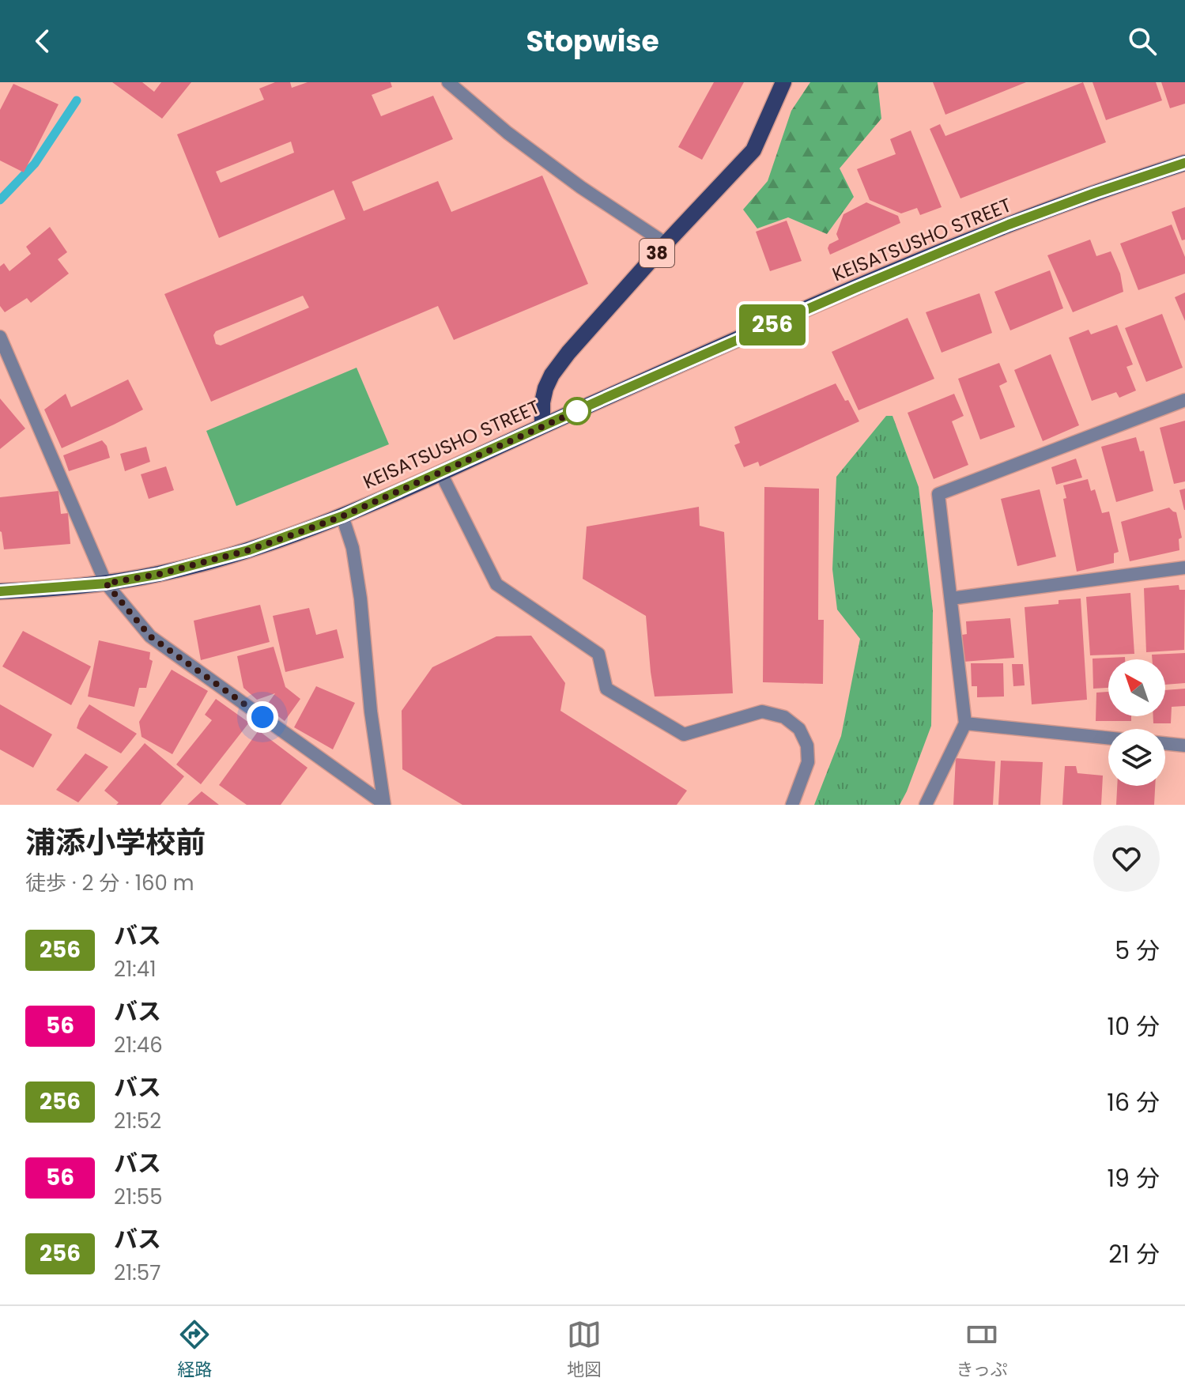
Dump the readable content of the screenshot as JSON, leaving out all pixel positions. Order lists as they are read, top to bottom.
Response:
{
  "streets": {
    "main road": ["KEISATSUSHO STREET", "38"]
  },
  "crossings": [
    ["KEISATSUSHO STREET", "38"]
  ],
  "lines": ["bus line 256"],
  "north": "top left",
  "page": {
    "header": "Stopwise",
    "on_map": "256",
    "heading": ["浦添小学校前", "徒歩 · 2 分 · 160 m"],
    "list": [
      {
        "mark": "256",
        "name": "バス",
        "note": "21:41",
        "value": "5 分"
      },
      {
        "mark": "56",
        "name": "バス",
        "note": "21:46",
        "value": "10 分"
      },
      {
        "mark": "256",
        "name": "バス",
        "note": "21:52",
        "value": "16 分"
      },
      {
        "mark": "56",
        "name": "バス",
        "note": "21:55",
        "value": "19 分"
      },
      {
        "mark": "256",
        "name": "バス",
        "note": "21:57",
        "value": "21 分"
      }
    ],
    "tabs": ["経路", "地図", "きっぷ"]
  }
}
